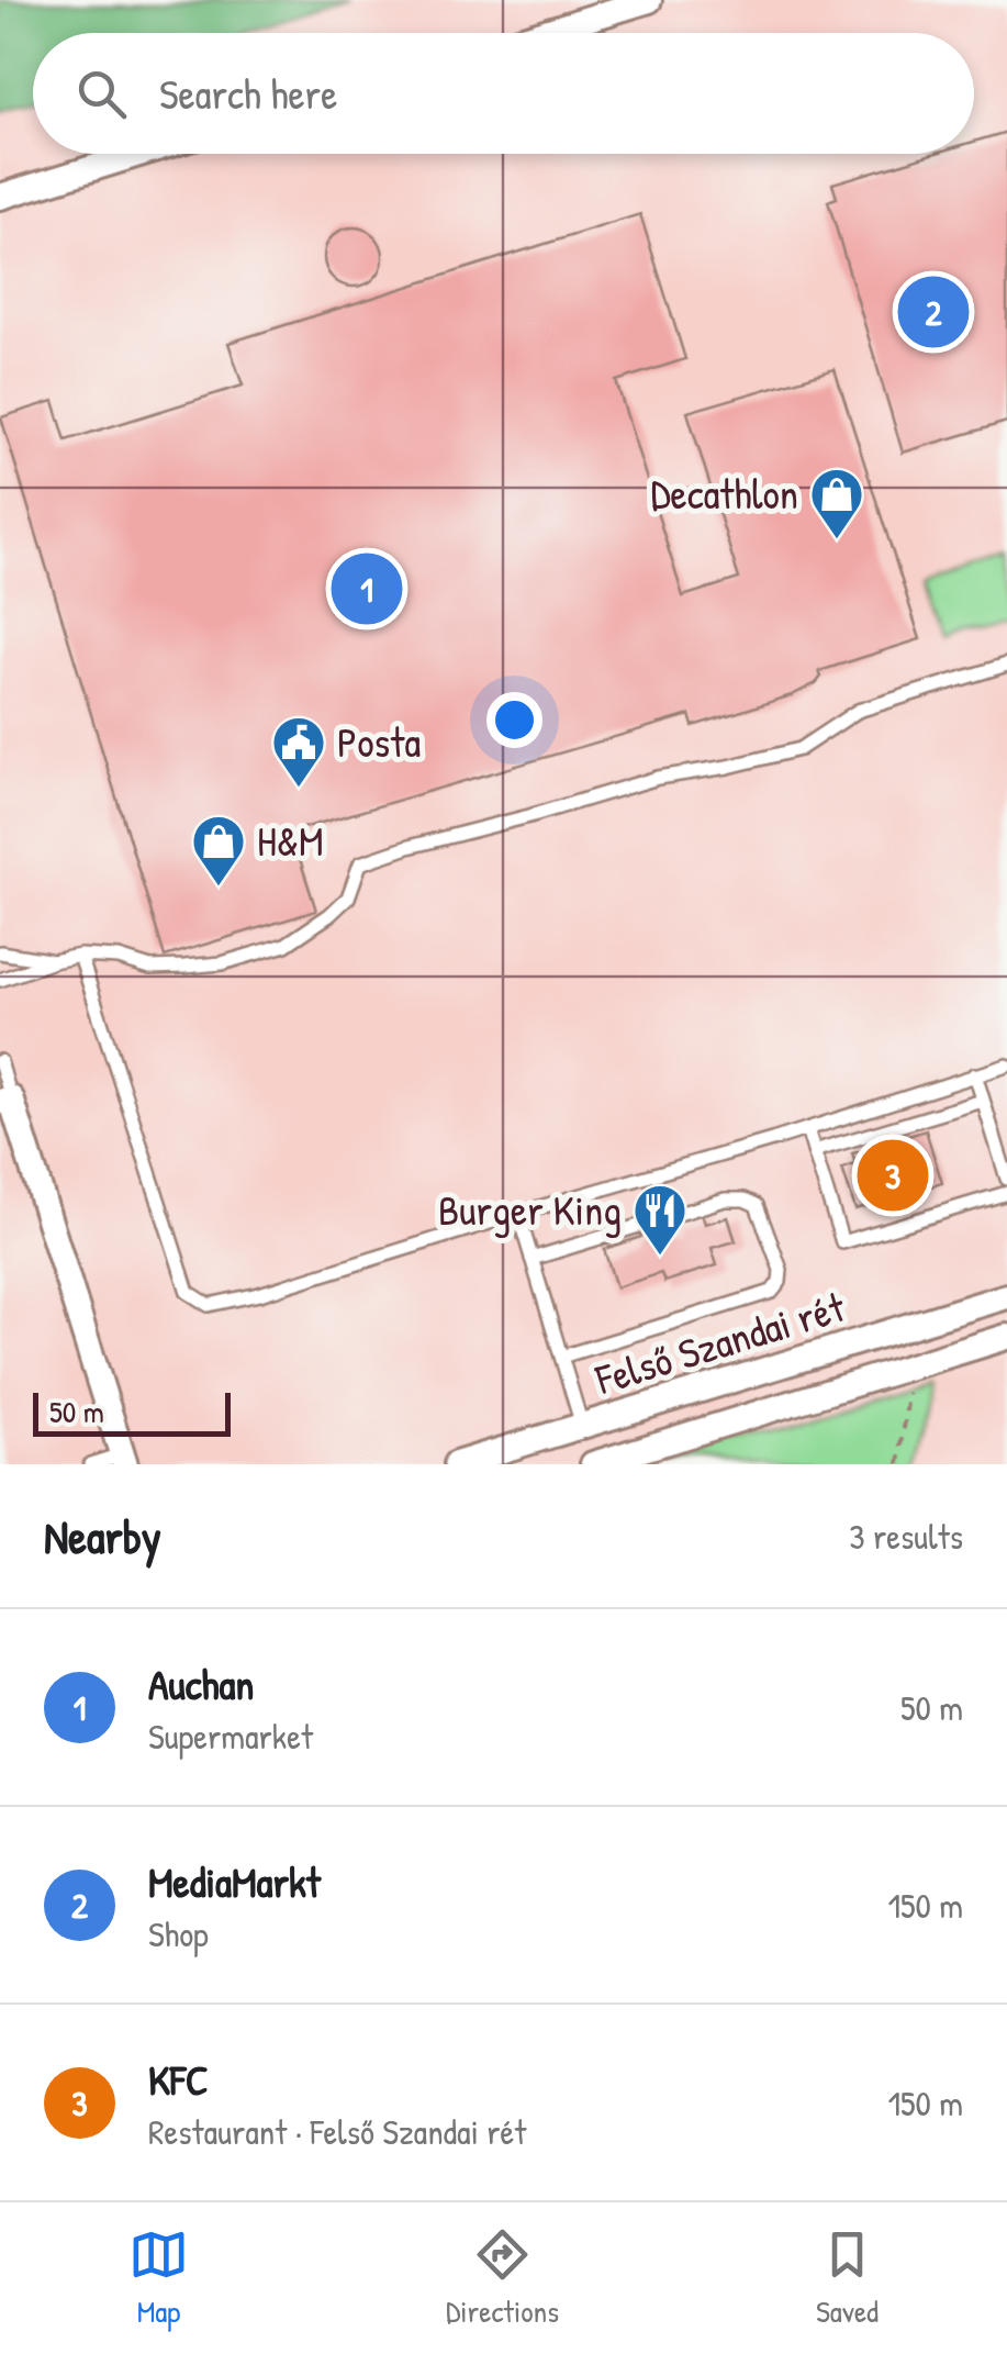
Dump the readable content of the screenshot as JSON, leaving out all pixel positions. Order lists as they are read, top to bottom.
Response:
{
  "streets": {
    "street": ["Felső Szandai rét"]
  },
  "places": {
    "shop": ["Decathlon", "H&M"],
    "public building": ["Posta"],
    "restaurant": ["Burger King"]
  },
  "scale_bar": "50 m",
  "page": {
    "search": "Search here",
    "pins": ["2", "1", "3"],
    "scale": "50 m",
    "heading": ["Nearby", "3 results"],
    "list": [
      {
        "mark": "1",
        "name": "Auchan",
        "note": "Supermarket",
        "value": "50 m"
      },
      {
        "mark": "2",
        "name": "MediaMarkt",
        "note": "Shop",
        "value": "150 m"
      },
      {
        "mark": "3",
        "name": "KFC",
        "note": "Restaurant · Felső Szandai rét",
        "value": "150 m"
      }
    ],
    "nav": ["Map", "Directions", "Saved"]
  }
}
